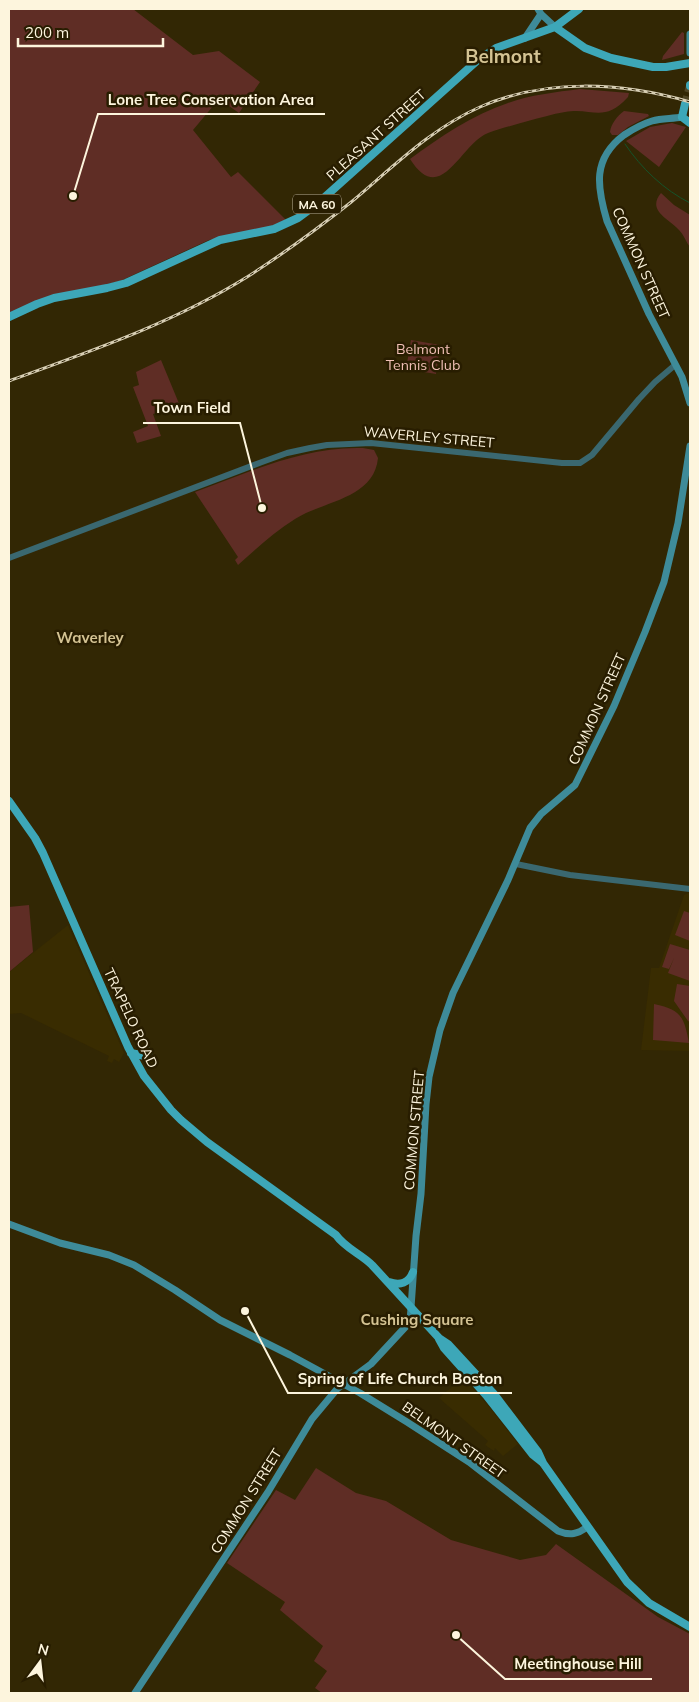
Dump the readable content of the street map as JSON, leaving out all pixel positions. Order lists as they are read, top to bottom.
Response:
{
  "streets": {
    "main road": [
      "PLEASANT STREET",
      "MA 60",
      "COMMON STREET",
      "TRAPELO ROAD",
      "BELMONT STREET"
    ],
    "street": ["WAVERLEY STREET"]
  },
  "crossings": [
    ["COMMON STREET", "WAVERLEY STREET"],
    ["COMMON STREET", "TRAPELO ROAD"],
    ["COMMON STREET", "BELMONT STREET"],
    ["TRAPELO ROAD", "BELMONT STREET"]
  ],
  "districts": ["Belmont", "Waverley", "Cushing Square"],
  "parks": ["Belmont Tennis Club"],
  "places": [
    "Lone Tree Conservation Area",
    "Town Field",
    "Spring of Life Church Boston",
    "Meetinghouse Hill"
  ],
  "scale_bar": "200 m",
  "north": "top"
}
